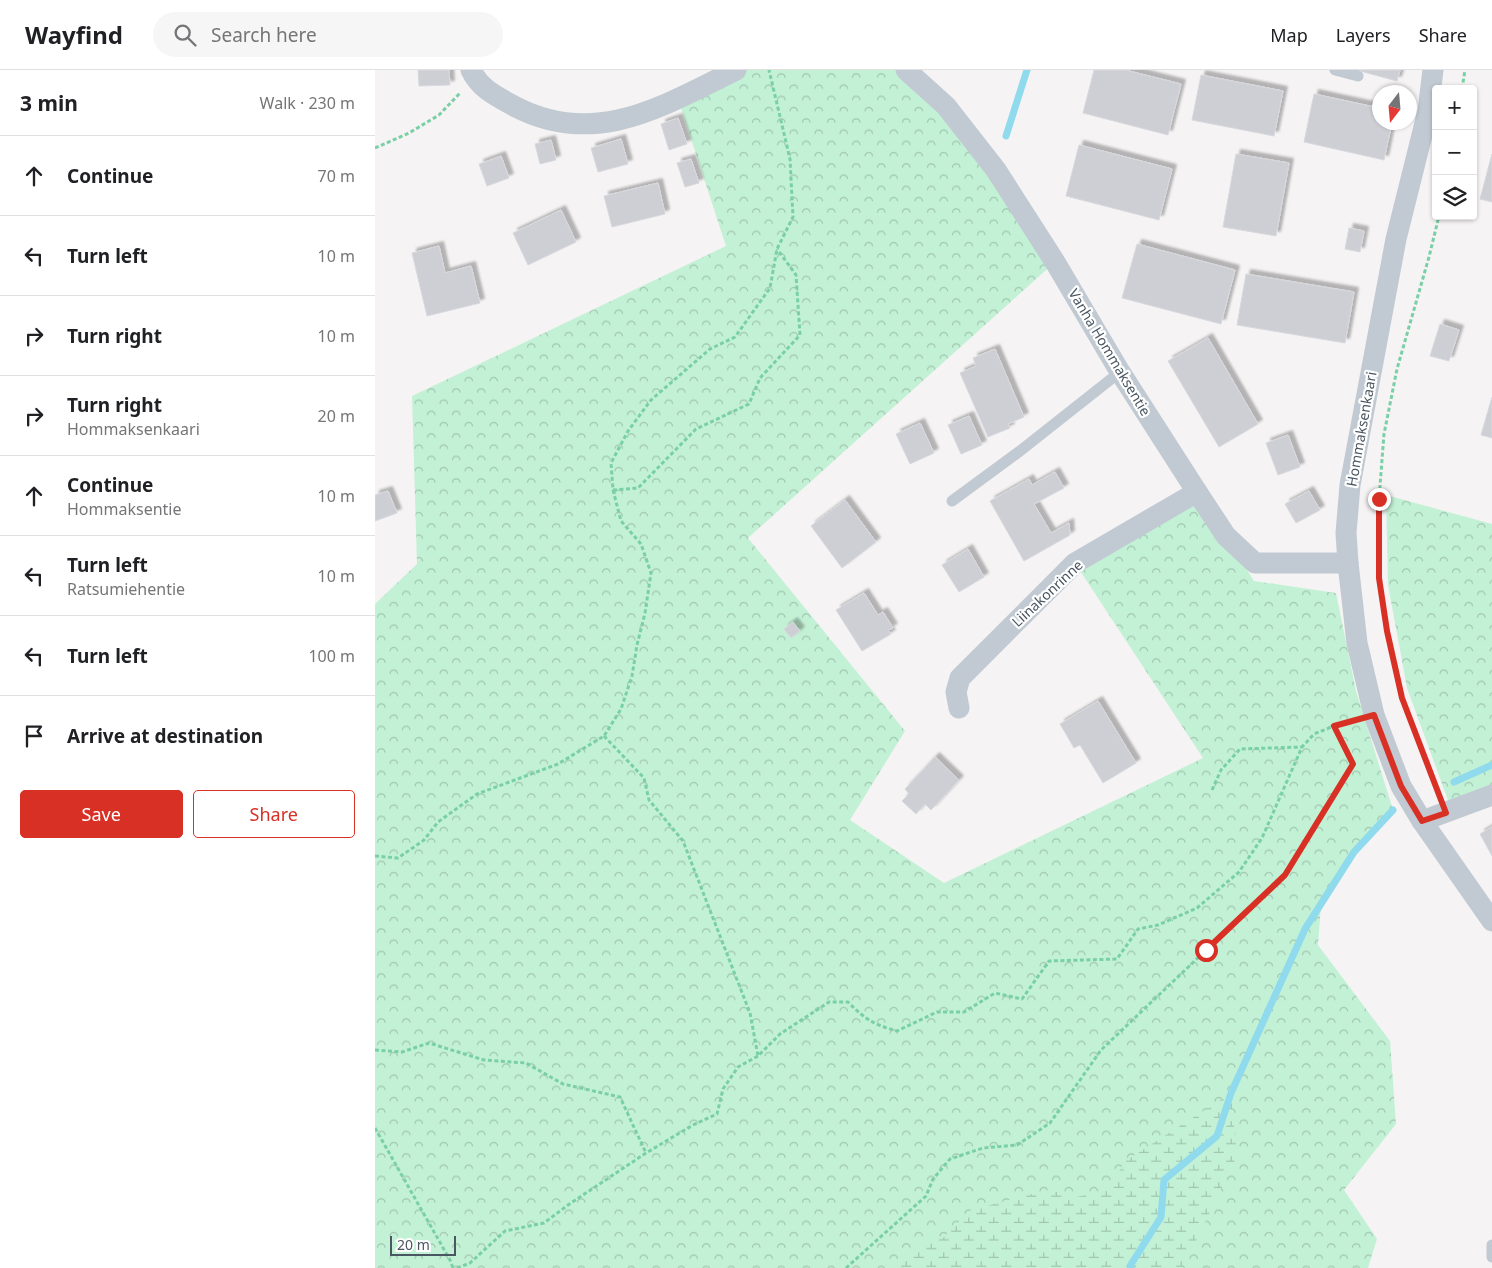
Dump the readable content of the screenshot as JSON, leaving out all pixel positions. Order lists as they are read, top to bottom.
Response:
{
  "streets": {
    "street": ["Vanha Hommaksentie", "Hommaksenkaari", "Liinakonrinne"]
  },
  "crossings": [
    ["Vanha Hommaksentie", "Hommaksenkaari"],
    ["Vanha Hommaksentie", "Liinakonrinne"]
  ],
  "scale_bar": "20 m",
  "north": "bottom",
  "page": {
    "header": "Wayfind",
    "search": "Search here",
    "nav": ["Map", "Layers", "Share"],
    "heading": ["3 min", "Walk · 230 m"],
    "map_buttons": ["+", "−"],
    "list": [
      ["Continue", "70 m"],
      ["Turn left", "10 m"],
      ["Turn right", "10 m"],
      ["Turn right", "Hommaksenkaari", "20 m"],
      ["Continue", "Hommaksentie", "10 m"],
      ["Turn left", "Ratsumiehentie", "10 m"],
      ["Turn left", "100 m"],
      "Arrive at destination"
    ],
    "buttons": ["Save", "Share"],
    "scale": "20 m"
  }
}
